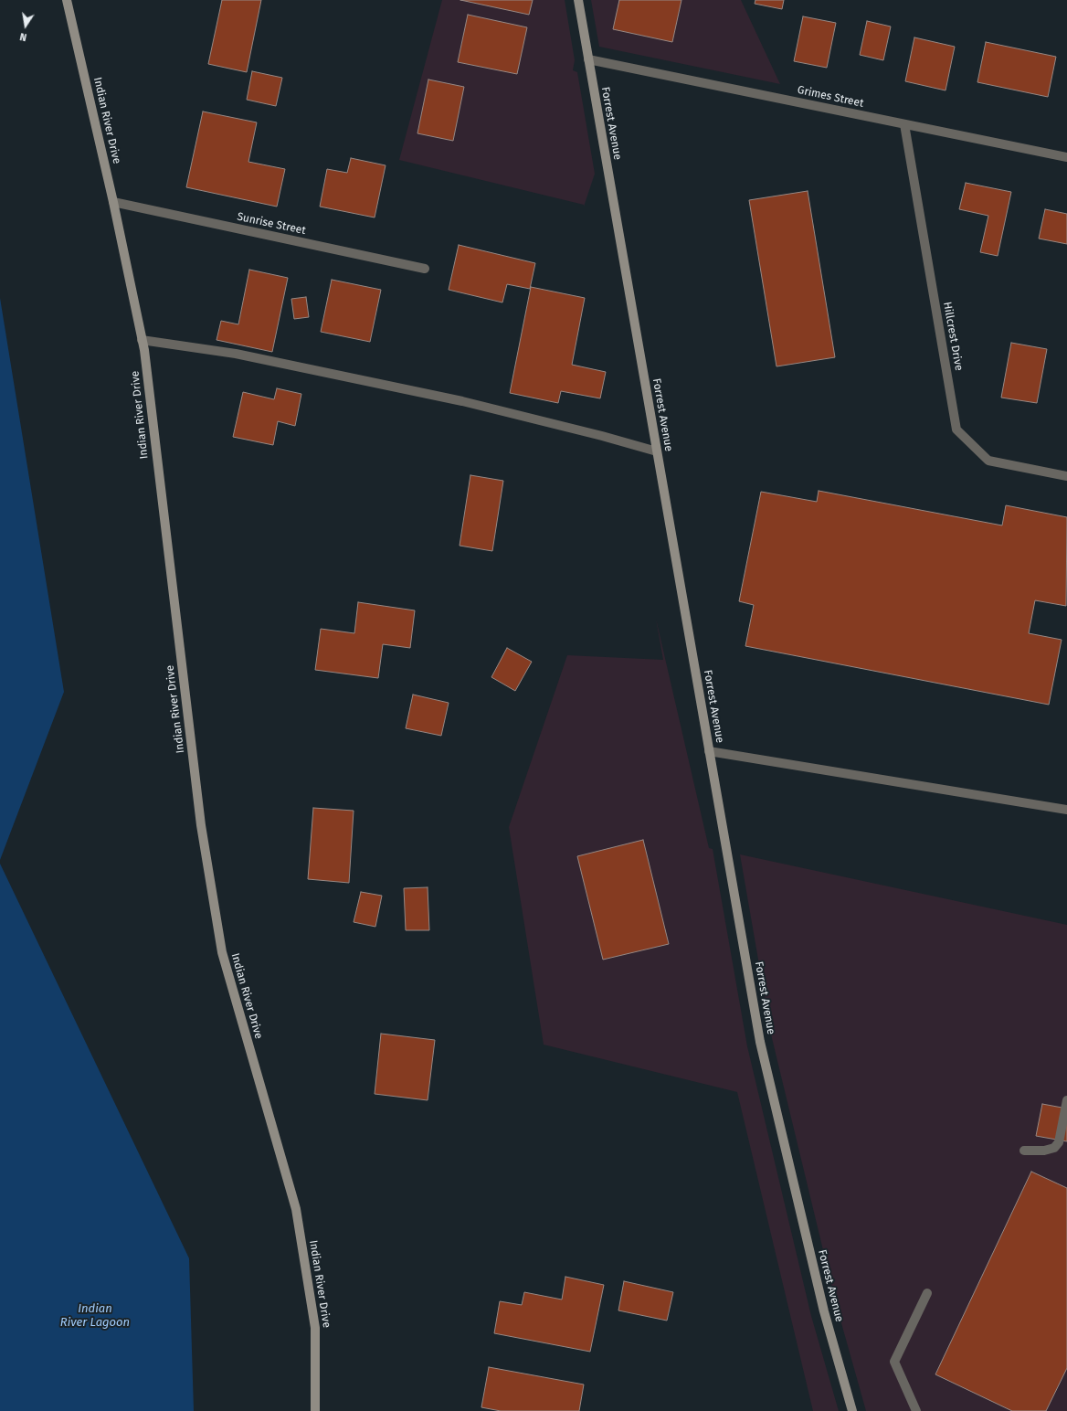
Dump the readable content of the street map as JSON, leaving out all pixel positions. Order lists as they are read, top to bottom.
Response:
{
  "streets": {
    "street": [
      "Grimes Street",
      "Indian River Drive",
      "Forrest Avenue",
      "Sunrise Street",
      "Hillcrest Drive"
    ]
  },
  "crossings": [
    ["Grimes Street", "Forrest Avenue"],
    ["Grimes Street", "Hillcrest Drive"],
    ["Indian River Drive", "Sunrise Street"]
  ],
  "water": ["Indian River Lagoon"],
  "north": "bottom"
}
